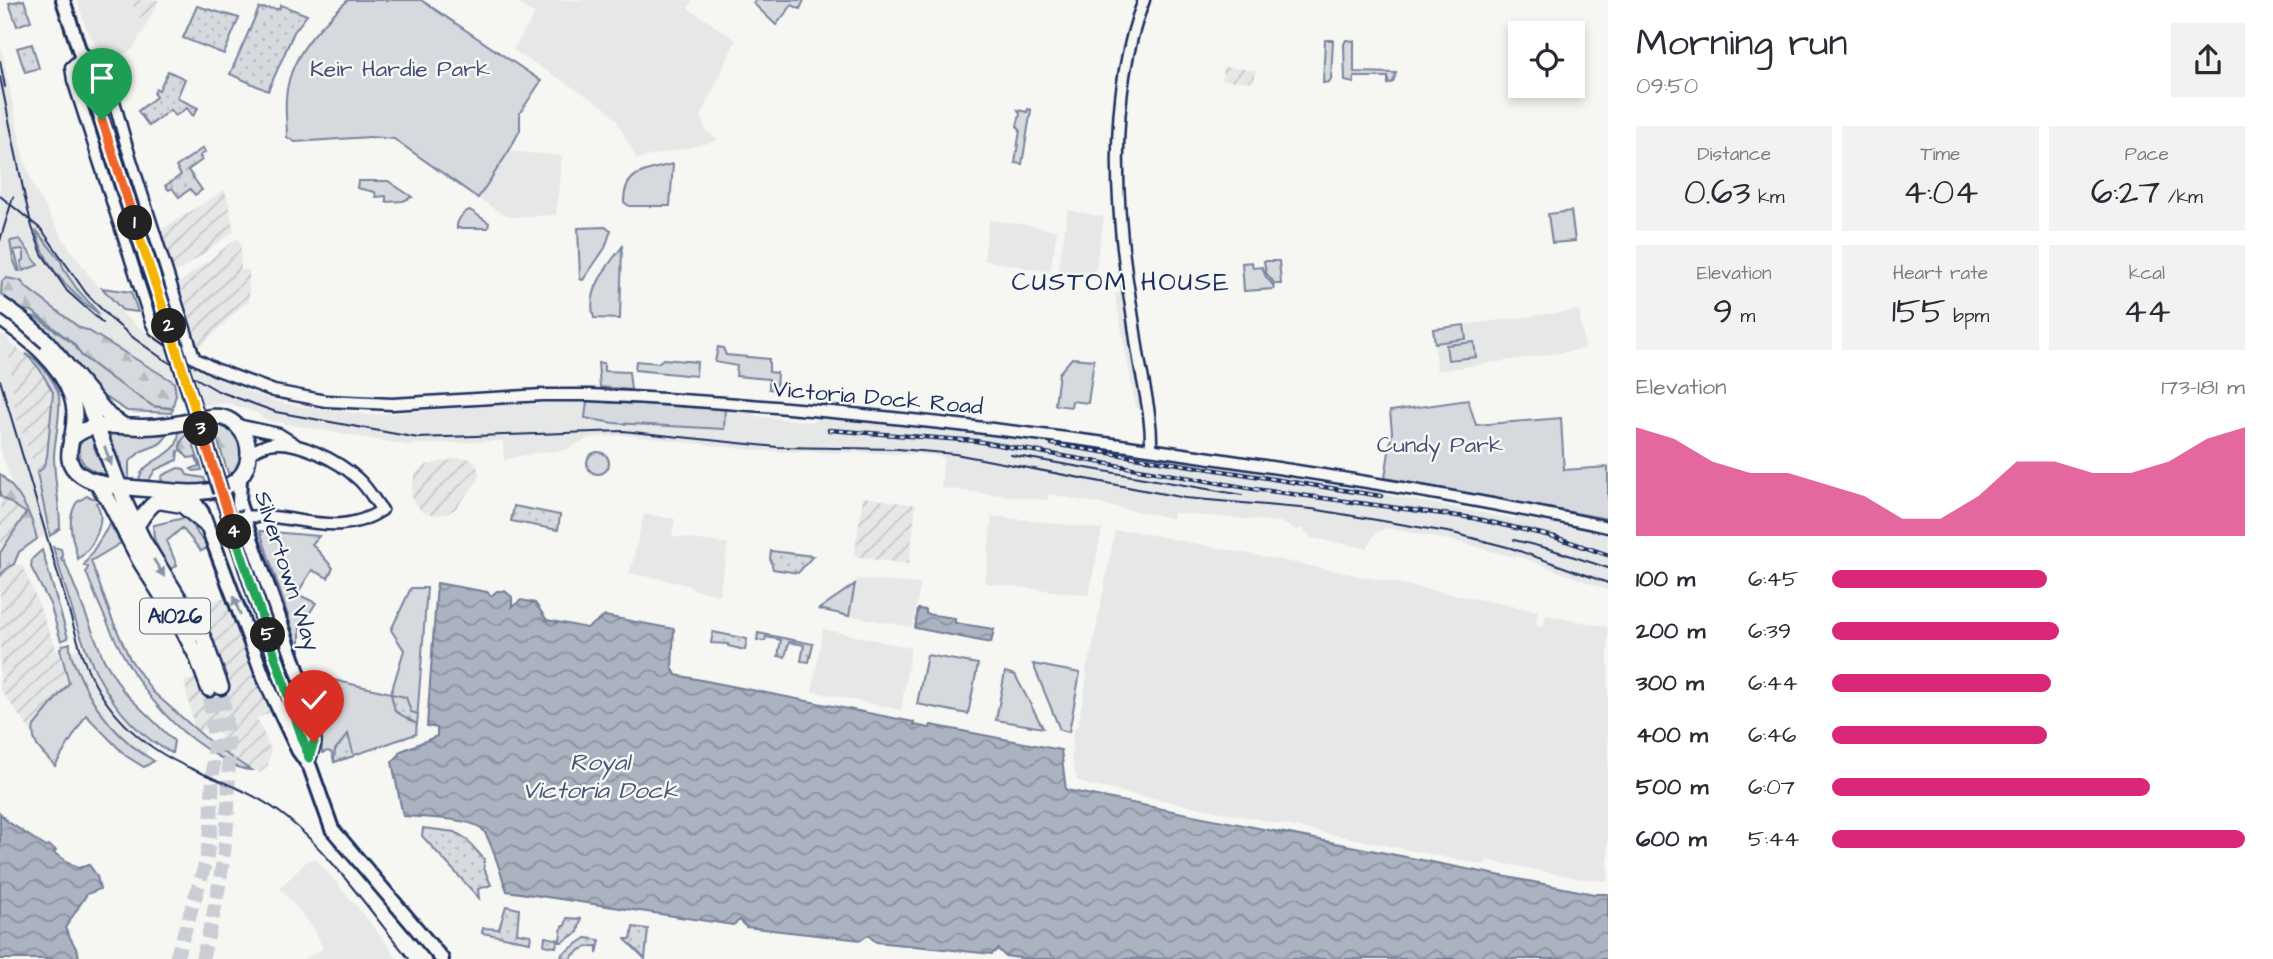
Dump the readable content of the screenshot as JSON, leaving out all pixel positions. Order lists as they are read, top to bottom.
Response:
{
  "streets": {
    "highway": ["A1026"],
    "main road": ["Silvertown Way"],
    "street": ["Victoria Dock Road"]
  },
  "crossings": [
    ["Victoria Dock Road", "Silvertown Way"]
  ],
  "districts": ["CUSTOM HOUSE"],
  "water": ["Royal Victoria Dock"],
  "parks": ["Keir Hardie Park", "Cundy Park"],
  "page": {
    "heading": ["Morning run", "09:50"],
    "stats": [
      ["Distance", "0.63 km"],
      ["Time", "4:04"],
      ["Pace", "6:27 /km"],
      ["Elevation", "9 m"],
      ["Heart rate", "155 bpm"],
      ["kcal", "44"]
    ],
    "pins": [
      "1",
      "2",
      "3",
      "4",
      "5"
    ],
    "chart": ["Elevation", "173–181 m"],
    "list": [
      {
        "name": "100 m",
        "note": "6:45"
      },
      {
        "name": "200 m",
        "note": "6:39"
      },
      {
        "name": "300 m",
        "note": "6:44"
      },
      {
        "name": "400 m",
        "note": "6:46"
      },
      {
        "name": "500 m",
        "note": "6:07"
      },
      {
        "name": "600 m",
        "note": "5:44"
      }
    ]
  }
}
